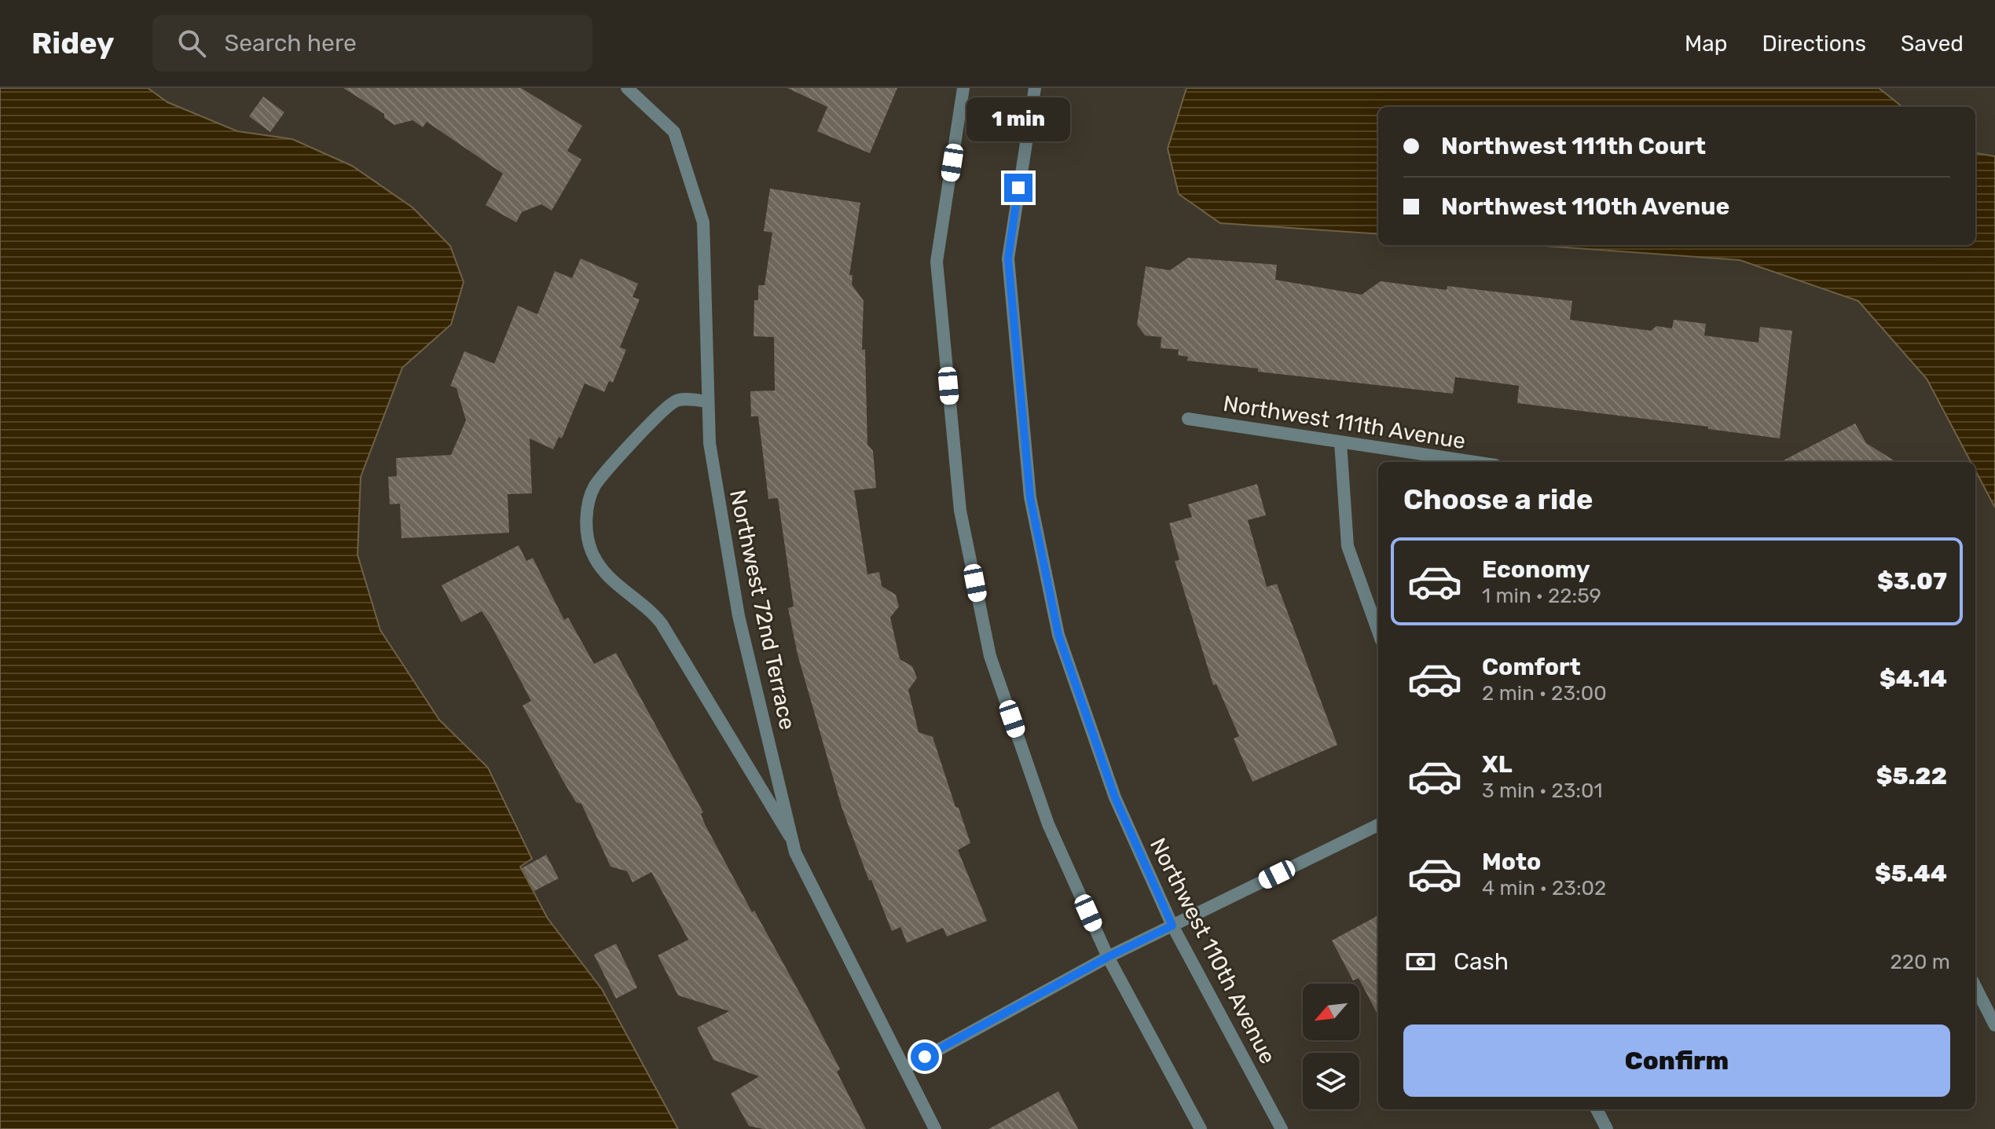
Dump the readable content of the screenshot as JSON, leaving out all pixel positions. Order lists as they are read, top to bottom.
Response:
{
  "streets": {
    "street": ["Northwest 111th Avenue", "Northwest 72nd Terrace", "Northwest 110th Avenue"]
  },
  "north": "bottom left",
  "page": {
    "header": "Ridey",
    "search": "Search here",
    "nav": ["Map", "Directions", "Saved"],
    "bubble": "1 min",
    "banner": ["Northwest 111th Court", "Northwest 110th Avenue"],
    "heading": "Choose a ride",
    "list": [
      {
        "name": "Economy",
        "note": "1 min · 22:59",
        "value": "$3.07"
      },
      {
        "name": "Comfort",
        "note": "2 min · 23:00",
        "value": "$4.14"
      },
      {
        "name": "XL",
        "note": "3 min · 23:01",
        "value": "$5.22"
      },
      {
        "name": "Moto",
        "note": "4 min · 23:02",
        "value": "$5.44"
      }
    ],
    "pay": ["Cash", "220 m"],
    "buttons": "Confirm"
  }
}
